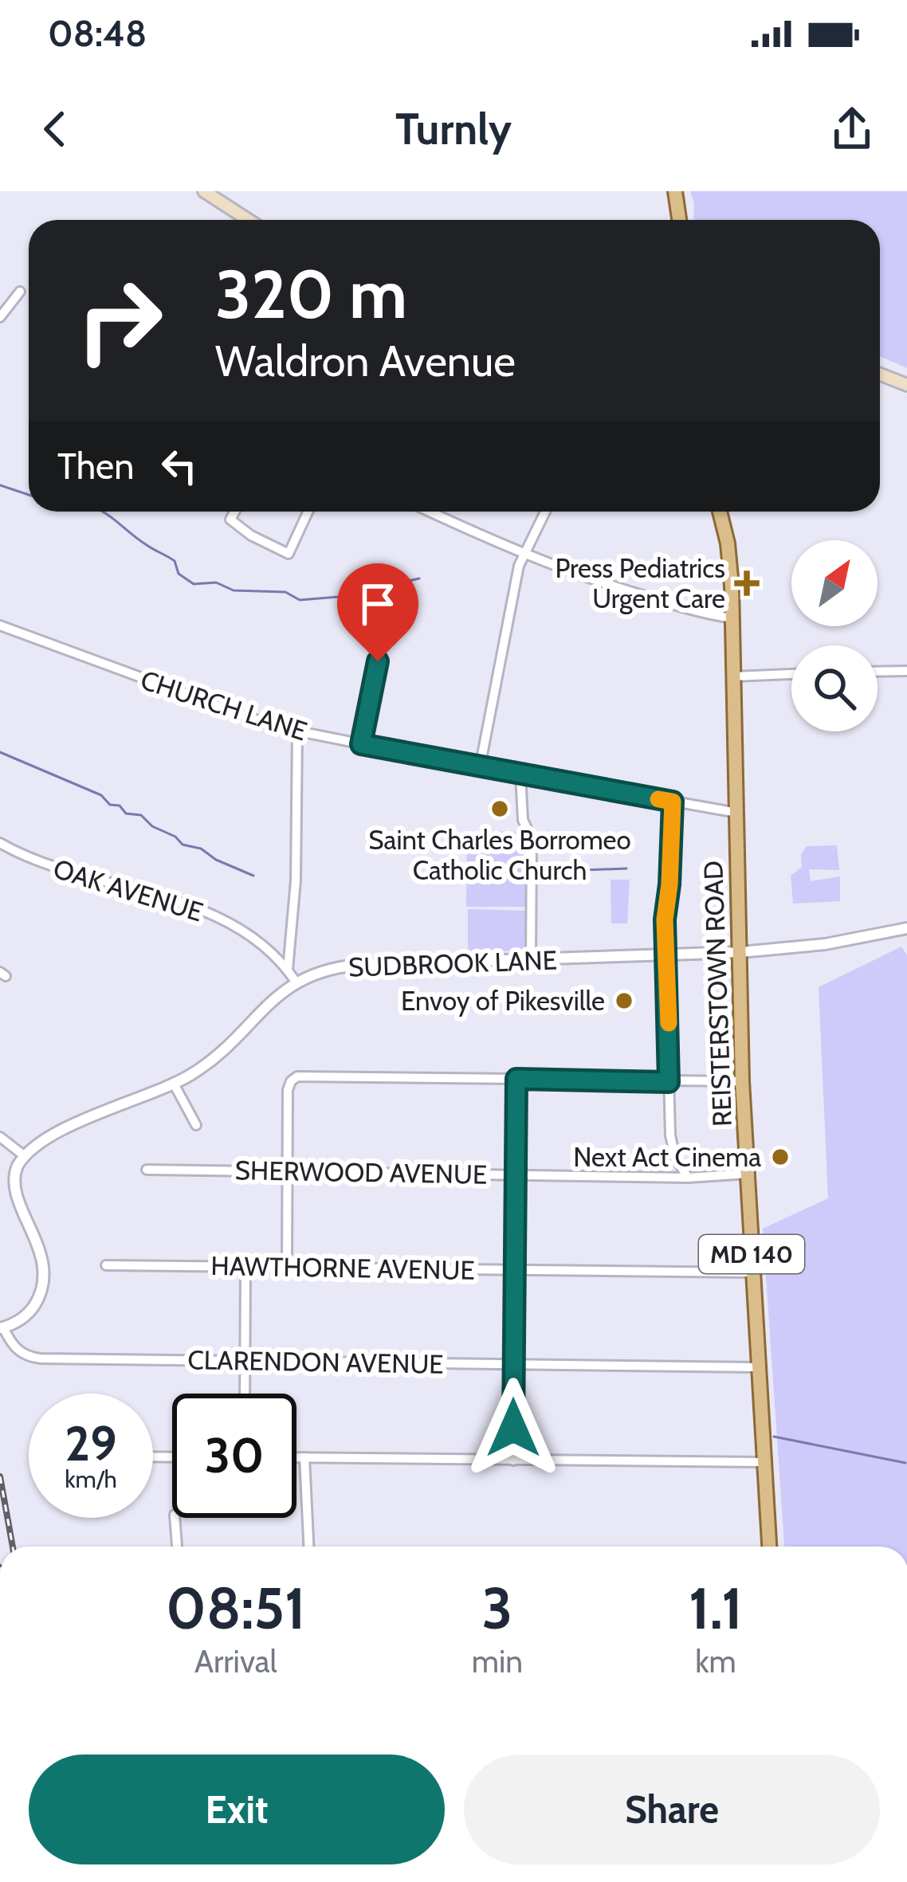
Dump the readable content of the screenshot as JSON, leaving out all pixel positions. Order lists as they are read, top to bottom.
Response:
{
  "streets": {
    "main road": ["REISTERSTOWN ROAD", "MD 140"],
    "street": [
      "CHURCH LANE",
      "OAK AVENUE",
      "SUDBROOK LANE",
      "SHERWOOD AVENUE",
      "HAWTHORNE AVENUE",
      "CLARENDON AVENUE"
    ]
  },
  "crossings": [
    ["CHURCH LANE", "REISTERSTOWN ROAD"],
    ["OAK AVENUE", "SUDBROOK LANE"],
    ["SUDBROOK LANE", "REISTERSTOWN ROAD"],
    ["REISTERSTOWN ROAD", "SHERWOOD AVENUE"],
    ["REISTERSTOWN ROAD", "HAWTHORNE AVENUE"],
    ["REISTERSTOWN ROAD", "CLARENDON AVENUE"]
  ],
  "places": {
    "health": ["Press Pediatrics Urgent Care"],
    "other": ["Saint Charles Borromeo Catholic Church", "Envoy of Pikesville", "Next Act Cinema"]
  },
  "north": "top right",
  "page": {
    "status": "08:48",
    "header": "Turnly",
    "turn": ["320 m", "Waldron Avenue"],
    "then": "Then",
    "speed": "29 km/h",
    "limit": "30",
    "eta": [
      "08:51",
      "Arrival",
      "3",
      "min",
      "1.1",
      "km"
    ],
    "buttons": ["Exit", "Share"]
  }
}
